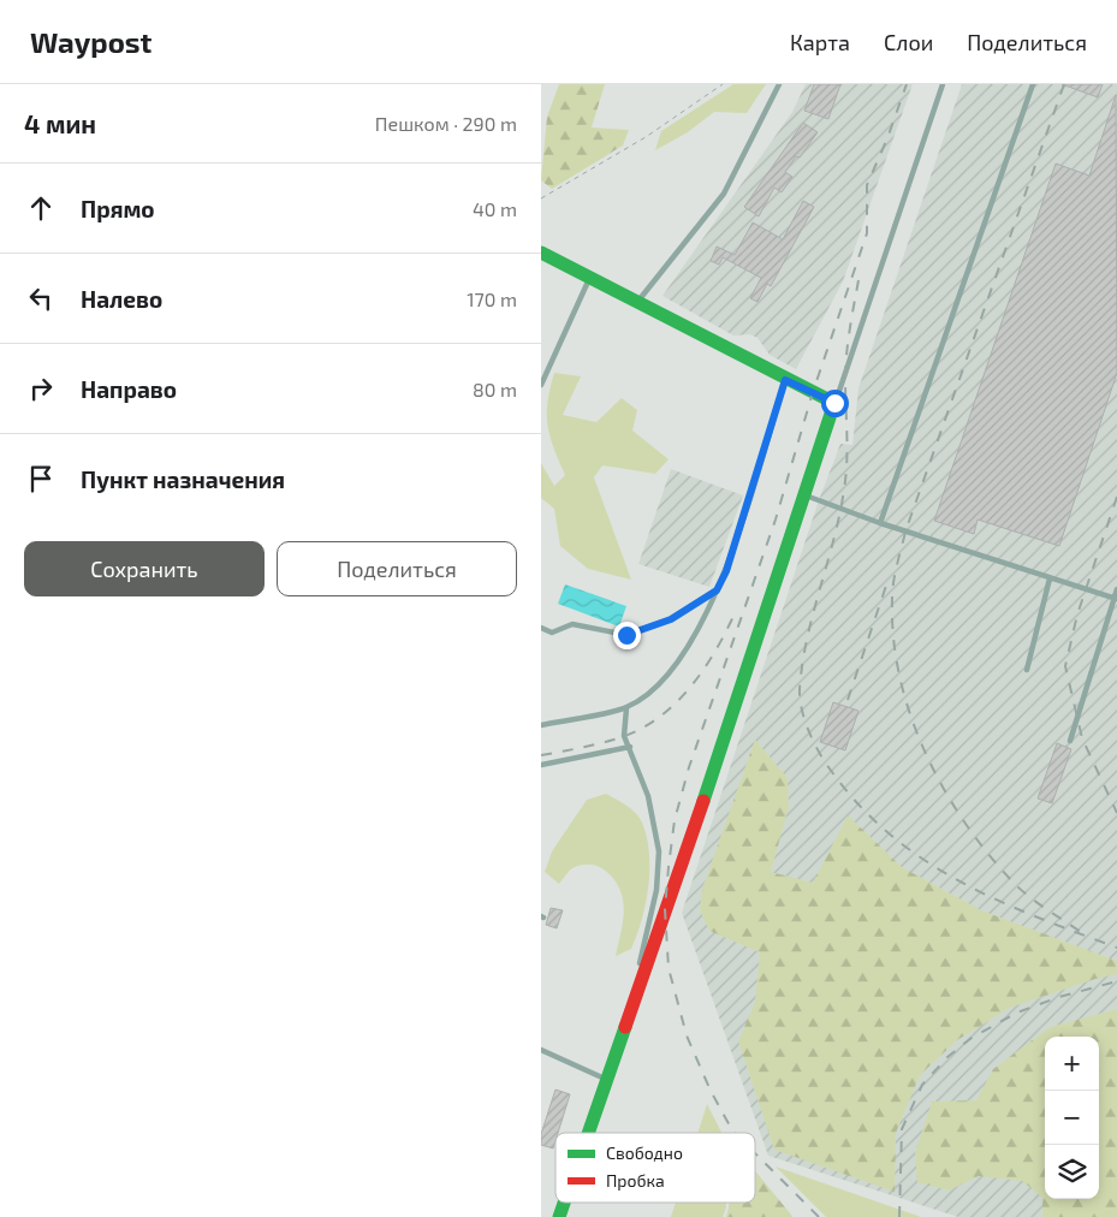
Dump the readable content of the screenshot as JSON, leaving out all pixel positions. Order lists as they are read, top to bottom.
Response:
{
  "legend": ["Свободно", "Пробка"],
  "page": {
    "header": "Waypost",
    "nav": ["Карта", "Слои", "Поделиться"],
    "heading": ["4 мин", "Пешком · 290 m"],
    "list": [
      ["Прямо", "40 m"],
      ["Налево", "170 m"],
      ["Направо", "80 m"],
      "Пункт назначения"
    ],
    "buttons": ["Сохранить", "Поделиться"],
    "map_buttons": ["+", "−"]
  }
}
